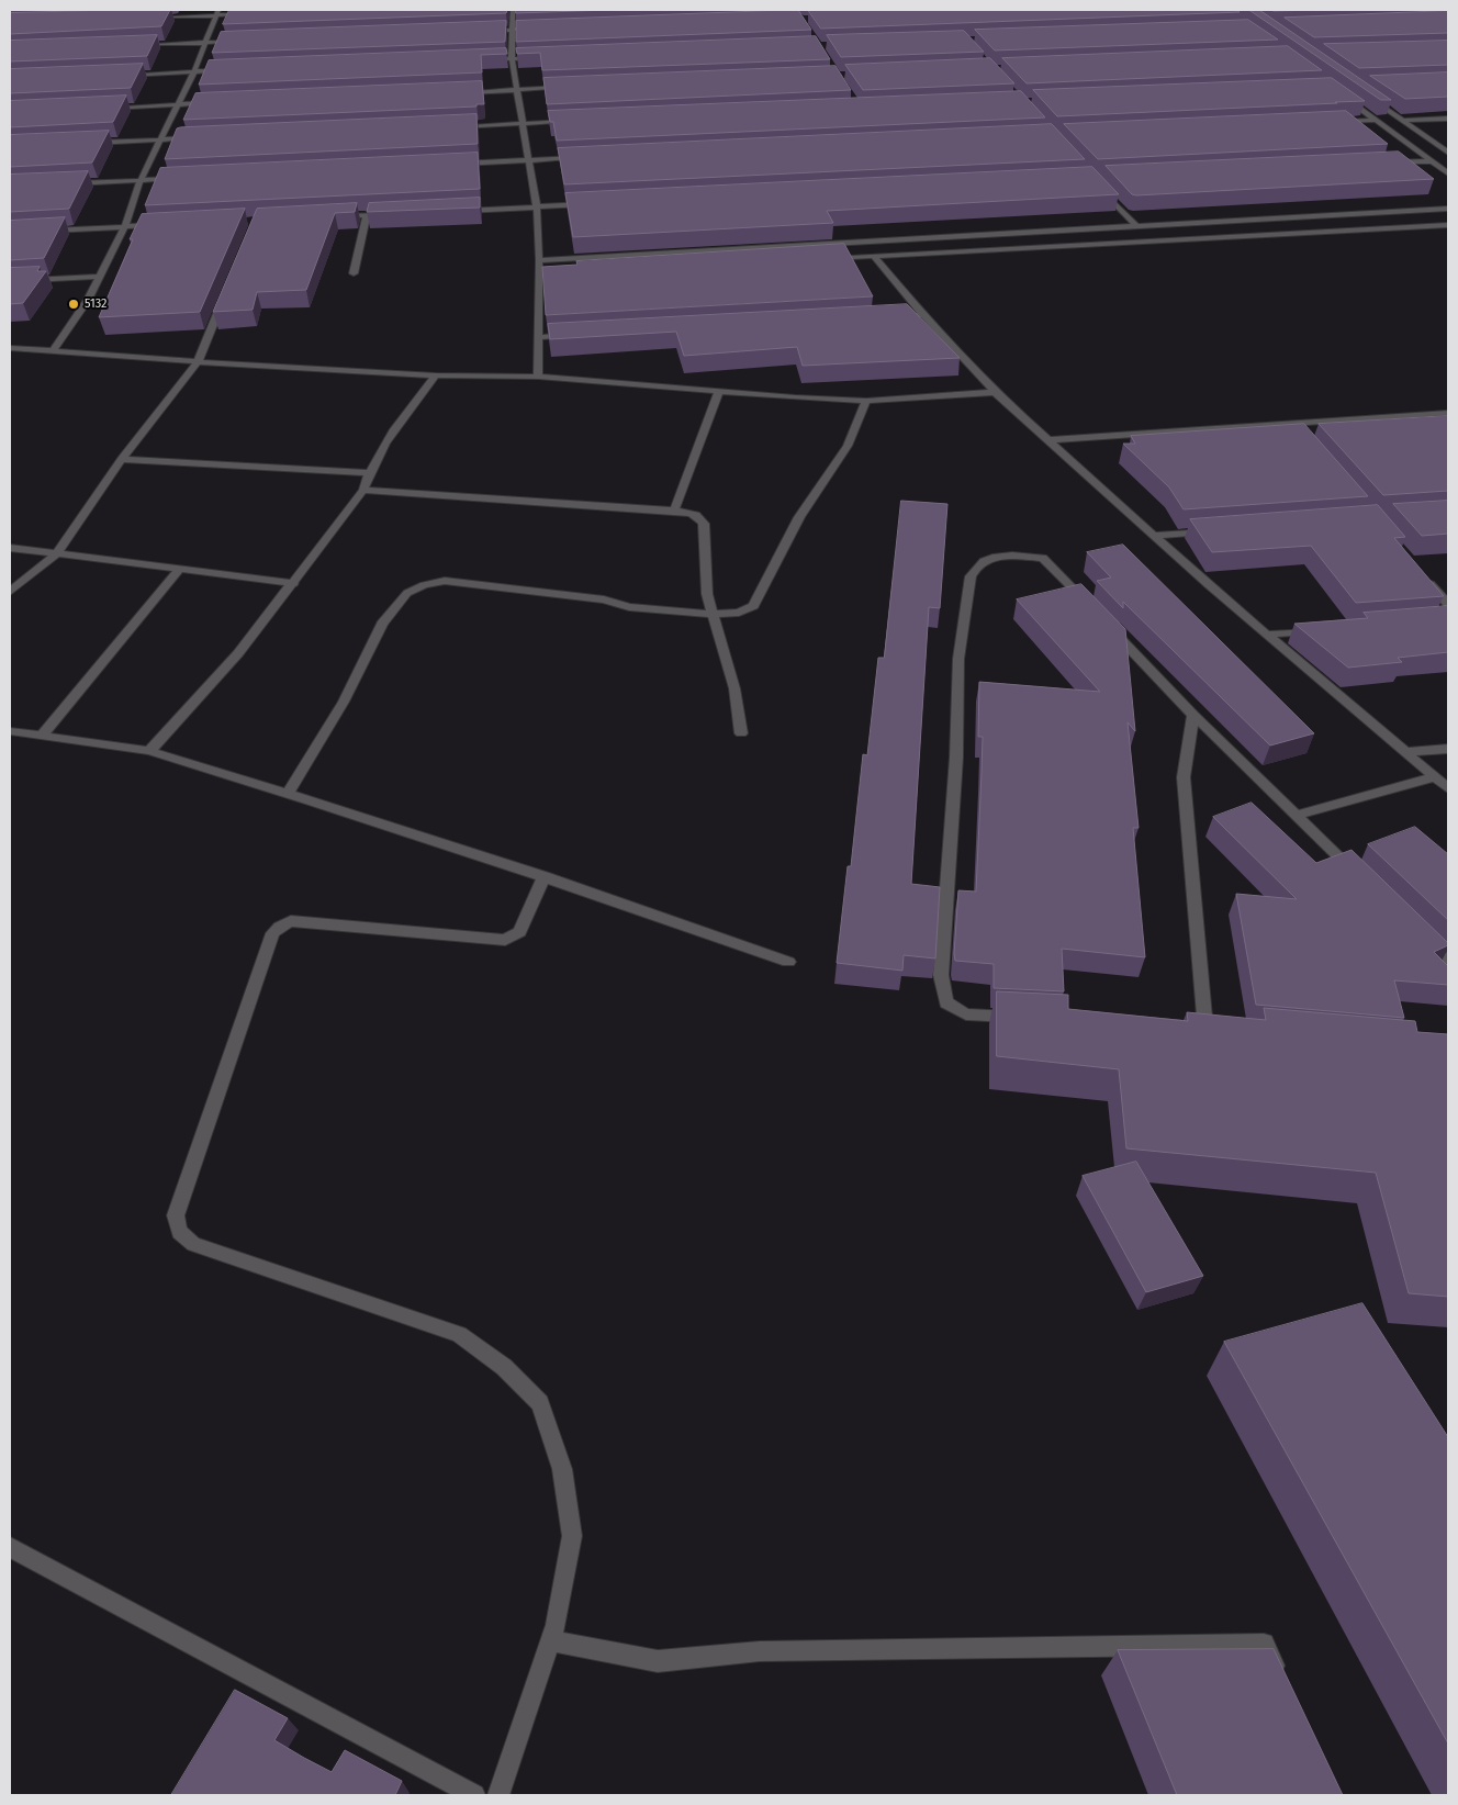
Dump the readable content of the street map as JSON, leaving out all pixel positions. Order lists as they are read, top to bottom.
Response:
{
  "places": ["5132"]
}
